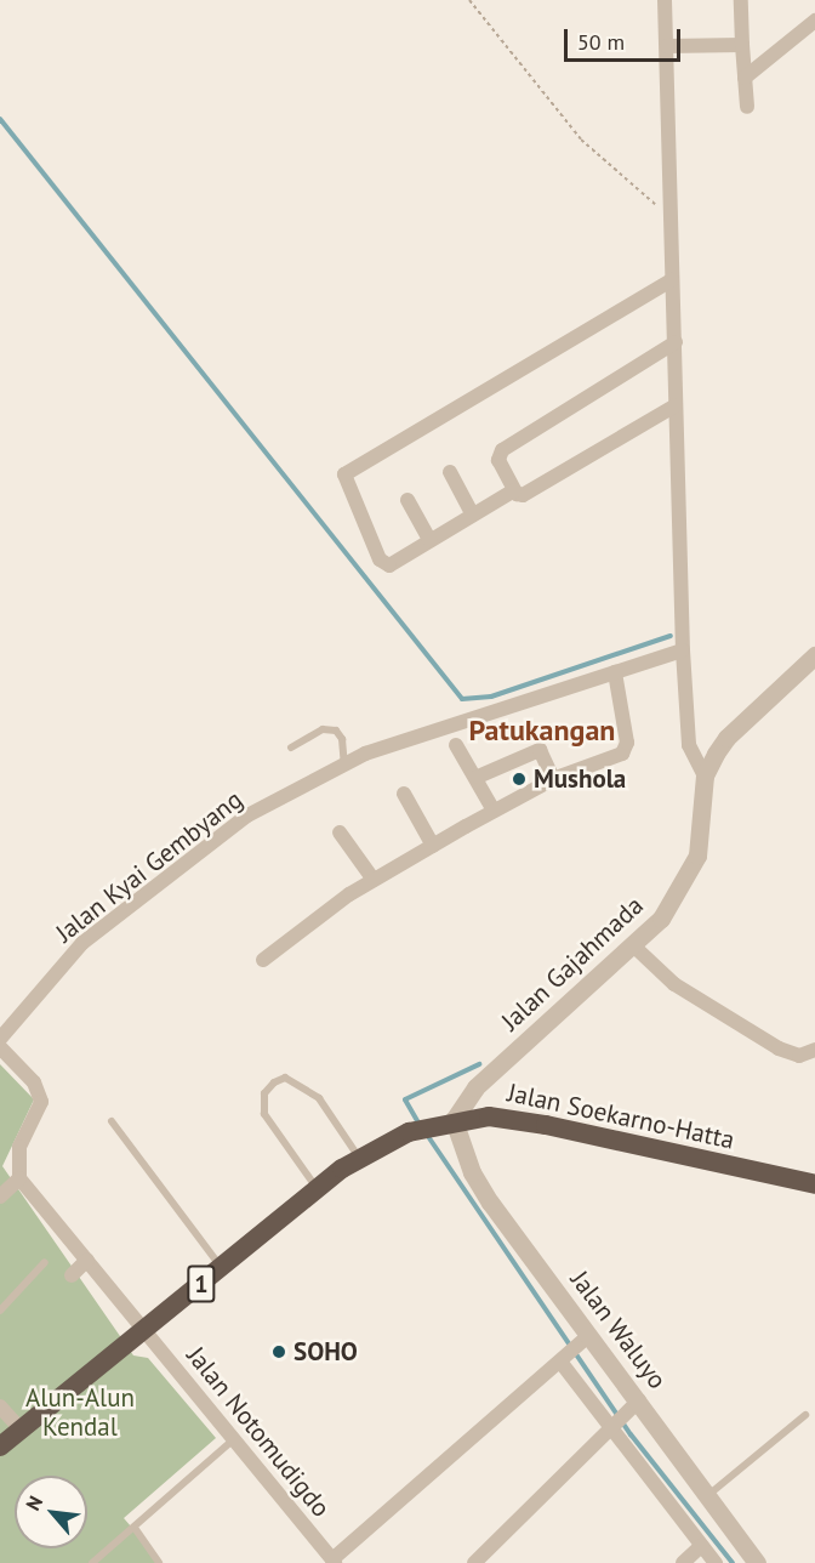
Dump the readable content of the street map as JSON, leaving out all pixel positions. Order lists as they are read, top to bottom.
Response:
{
  "streets": {
    "highway": ["Jalan Soekarno-Hatta", "1"],
    "street": [
      "Jalan Kyai Gembyang",
      "Jalan Gajahmada",
      "Jalan Waluyo",
      "Jalan Notomudigdo"
    ]
  },
  "crossings": [
    ["Jalan Gajahmada", "Jalan Soekarno-Hatta"],
    ["Jalan Gajahmada", "Jalan Waluyo"],
    ["Jalan Soekarno-Hatta", "Jalan Waluyo"],
    ["Jalan Soekarno-Hatta", "Jalan Notomudigdo"]
  ],
  "districts": ["Patukangan"],
  "parks": ["Alun-Alun Kendal"],
  "places": ["Mushola", "SOHO"],
  "scale_bar": "50 m",
  "north": "top left"
}
